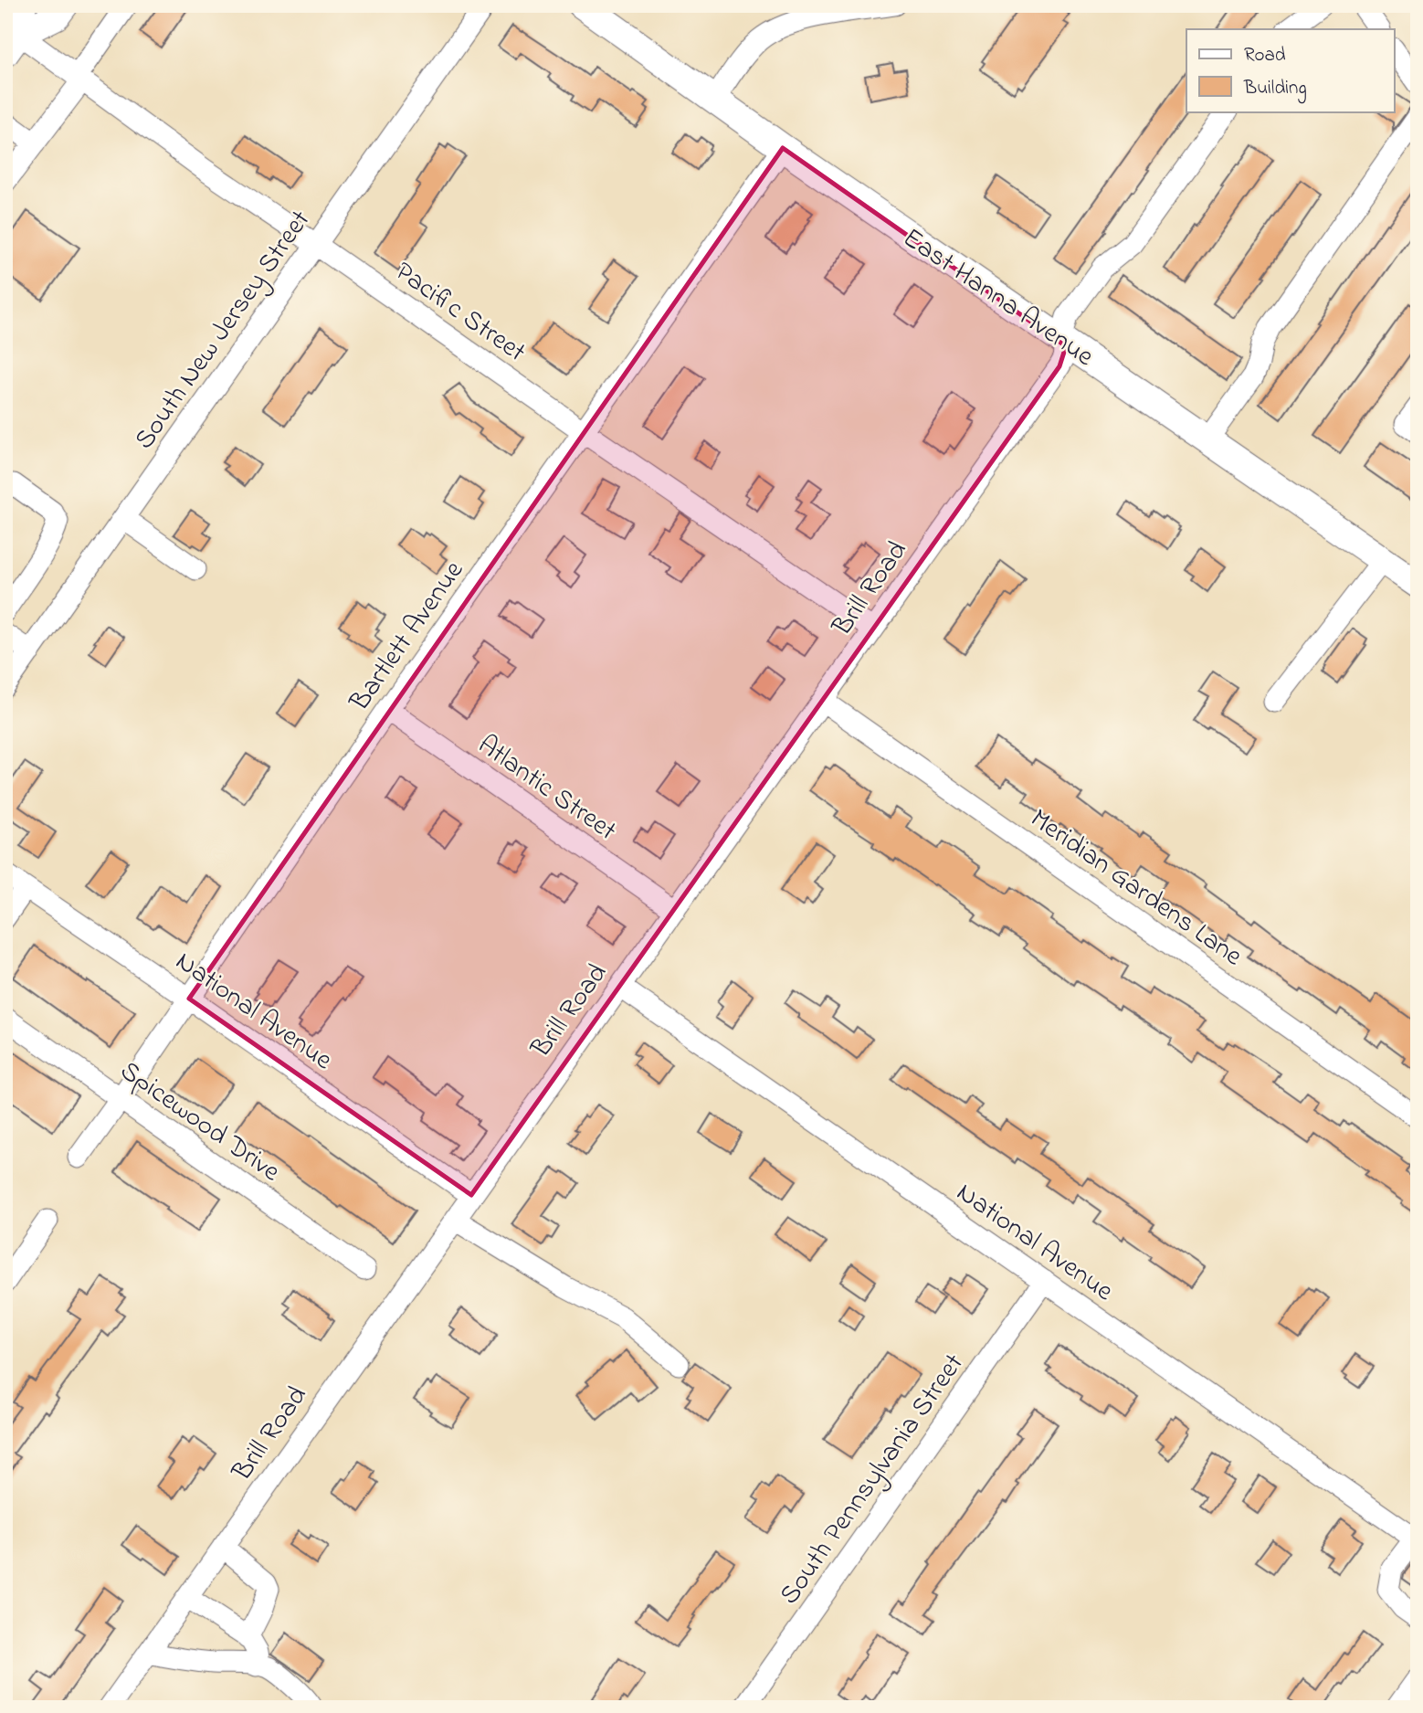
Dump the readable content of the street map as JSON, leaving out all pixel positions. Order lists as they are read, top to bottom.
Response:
{
  "streets": {
    "main road": ["East Hanna Avenue"],
    "street": [
      "Pacific Street",
      "South New Jersey Street",
      "Brill Road",
      "Bartlett Avenue",
      "Atlantic Street",
      "Meridian Gardens Lane",
      "National Avenue",
      "Spicewood Drive",
      "South Pennsylvania Street"
    ]
  },
  "crossings": [
    ["East Hanna Avenue", "Brill Road"],
    ["East Hanna Avenue", "Bartlett Avenue"],
    ["Pacific Street", "South New Jersey Street"],
    ["Pacific Street", "Brill Road"],
    ["Pacific Street", "Bartlett Avenue"],
    ["Brill Road", "Atlantic Street"],
    ["Brill Road", "Meridian Gardens Lane"],
    ["Brill Road", "National Avenue"],
    ["Bartlett Avenue", "Atlantic Street"],
    ["Bartlett Avenue", "National Avenue"],
    ["Bartlett Avenue", "Spicewood Drive"],
    ["National Avenue", "South Pennsylvania Street"]
  ],
  "legend": ["Road", "Building"]
}
